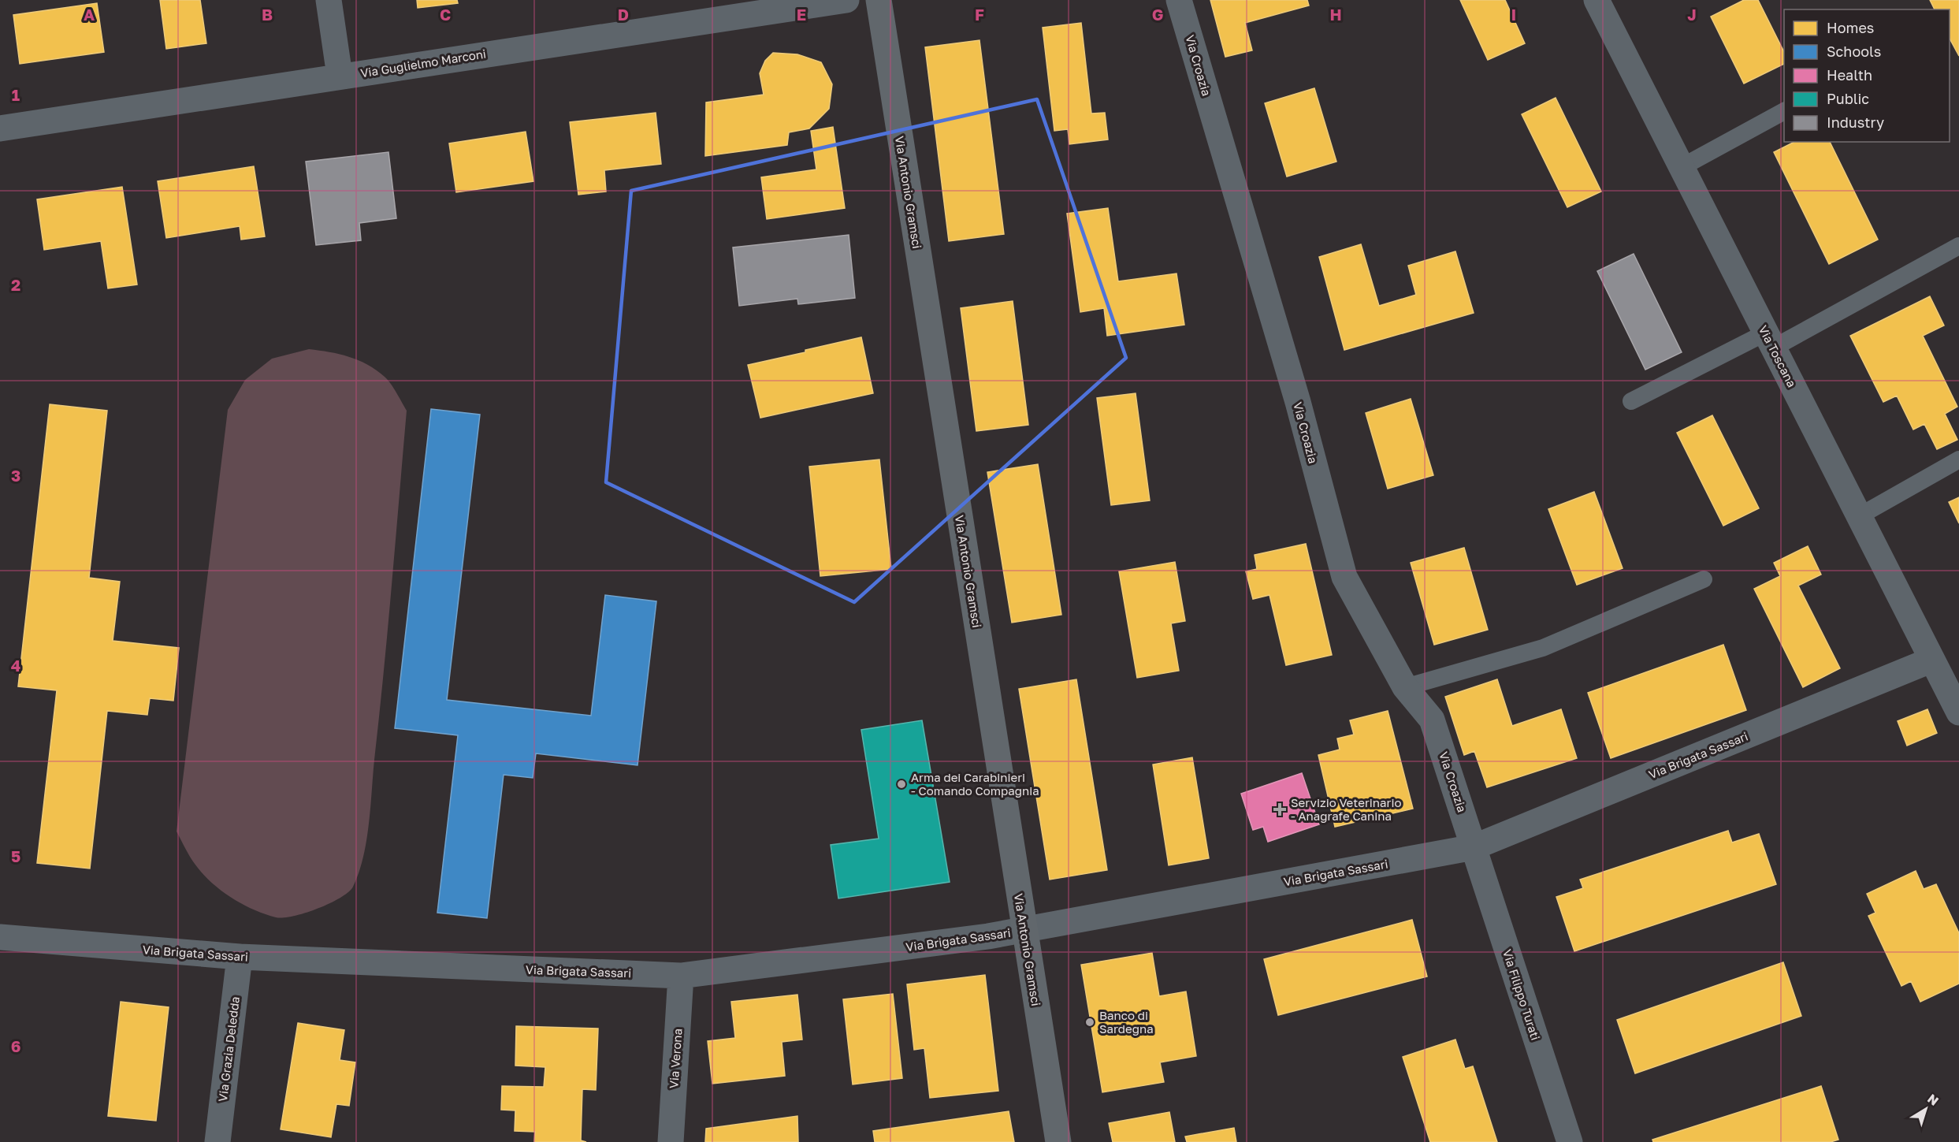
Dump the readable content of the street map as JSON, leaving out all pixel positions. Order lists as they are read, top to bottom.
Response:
{
  "streets": {
    "street": [
      "Via Guglielmo Marconi",
      "Via Croazia",
      "Via Antonio Gramsci",
      "Via Toscana",
      "Via Brigata Sassari",
      "Via Filippo Turati",
      "Via Grazia Deledda",
      "Via Verona"
    ]
  },
  "crossings": [
    ["Via Croazia", "Via Brigata Sassari"],
    ["Via Croazia", "Via Filippo Turati"],
    ["Via Antonio Gramsci", "Via Brigata Sassari"],
    ["Via Toscana", "Via Brigata Sassari"],
    ["Via Brigata Sassari", "Via Filippo Turati"],
    ["Via Brigata Sassari", "Via Grazia Deledda"],
    ["Via Brigata Sassari", "Via Verona"]
  ],
  "places": {
    "other": ["Arma dei Carabinieri - Comando Compagnia", "Banco di Sardegna"],
    "health": ["Servizio Veterinario - Anagrafe Canina"]
  },
  "legend": [
    "Homes",
    "Schools",
    "Health",
    "Public",
    "Industry"
  ],
  "north": "top right",
  "grid": {
    "columns": [
      "A",
      "B",
      "C",
      "D",
      "E",
      "F",
      "G",
      "H",
      "I",
      "J"
    ],
    "rows": [
      "1",
      "2",
      "3",
      "4",
      "5",
      "6"
    ]
  }
}
